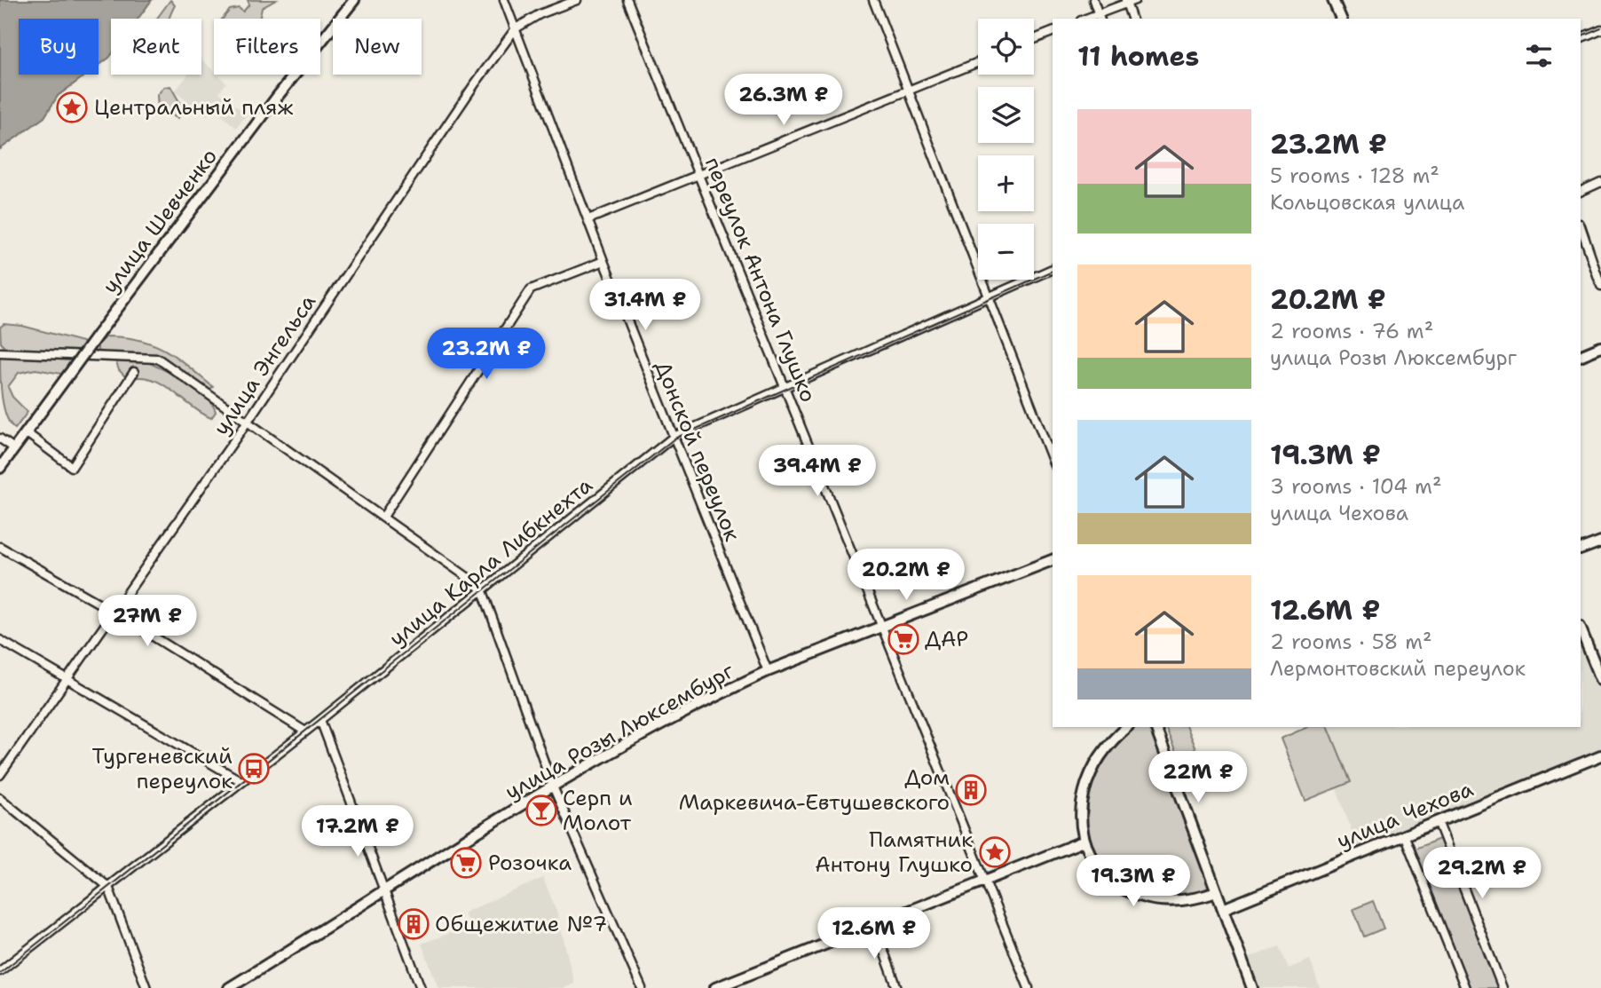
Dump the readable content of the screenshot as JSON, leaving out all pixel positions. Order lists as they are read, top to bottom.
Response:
{
  "streets": {
    "street": [
      "улица Шевченко",
      "переулок Антона Глушко",
      "улица Энгельса",
      "Донской переулок",
      "улица Карла Либкнехта",
      "улица Розы Люксембург",
      "улица Чехова"
    ]
  },
  "crossings": [
    ["переулок Антона Глушко", "улица Карла Либкнехта"],
    ["переулок Антона Глушко", "улица Розы Люксембург"],
    ["улица Энгельса", "Донской переулок"],
    ["Донской переулок", "улица Карла Либкнехта"],
    ["Донской переулок", "улица Розы Люксембург"]
  ],
  "places": {
    "place": ["Центральный пляж", "Памятник Антону Глушко"],
    "supermarket": ["ДАР", "Розочка"],
    "bus stop": ["Тургеневский переулок"],
    "building": ["Дом Маркевича-Евтушевского", "Общежитие №7"],
    "bar": ["Серп и Молот"]
  },
  "page": {
    "map_buttons": ["+", "−"],
    "chip": [
      "Buy",
      "Rent",
      "Filters",
      "New"
    ],
    "heading": "11 homes",
    "price": [
      "26.3M ₽",
      "31.4M ₽",
      "23.2M ₽",
      "39.4M ₽",
      "20.2M ₽",
      "27M ₽",
      "22M ₽",
      "17.2M ₽",
      "29.2M ₽",
      "19.3M ₽",
      "12.6M ₽"
    ],
    "list": [
      {
        "name": "23.2M ₽",
        "note": "5 rooms · 128 m² · Кольцовская улица"
      },
      {
        "name": "20.2M ₽",
        "note": "2 rooms · 76 m² · улица Розы Люксембург"
      },
      {
        "name": "19.3M ₽",
        "note": "3 rooms · 104 m² · улица Чехова"
      },
      {
        "name": "12.6M ₽",
        "note": "2 rooms · 58 m² · Лермонтовский переулок"
      }
    ]
  }
}
